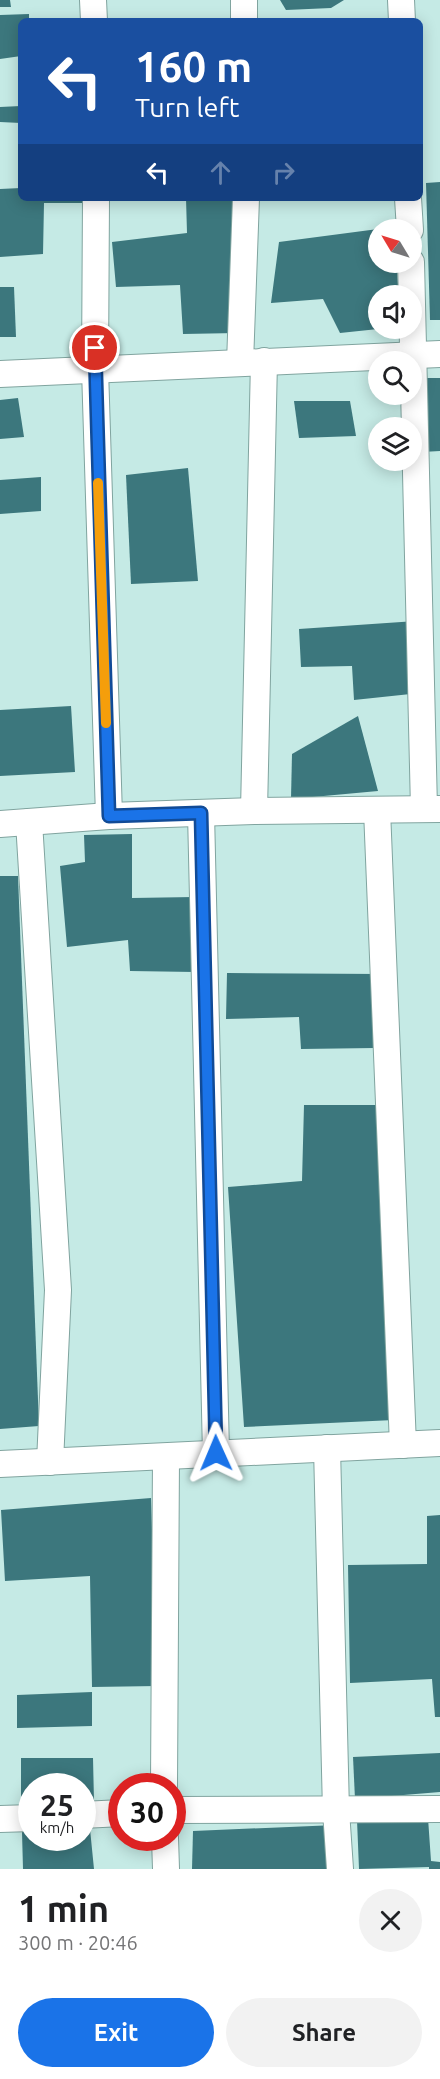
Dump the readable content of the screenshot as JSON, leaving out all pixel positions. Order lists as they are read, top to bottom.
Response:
{
  "north": "top left",
  "page": {
    "turn": ["160 m", "Turn left"],
    "speed": "25 km/h",
    "limit": "30",
    "heading": ["1 min", "300 m · 20:46"],
    "buttons": ["Exit", "Share"]
  }
}
